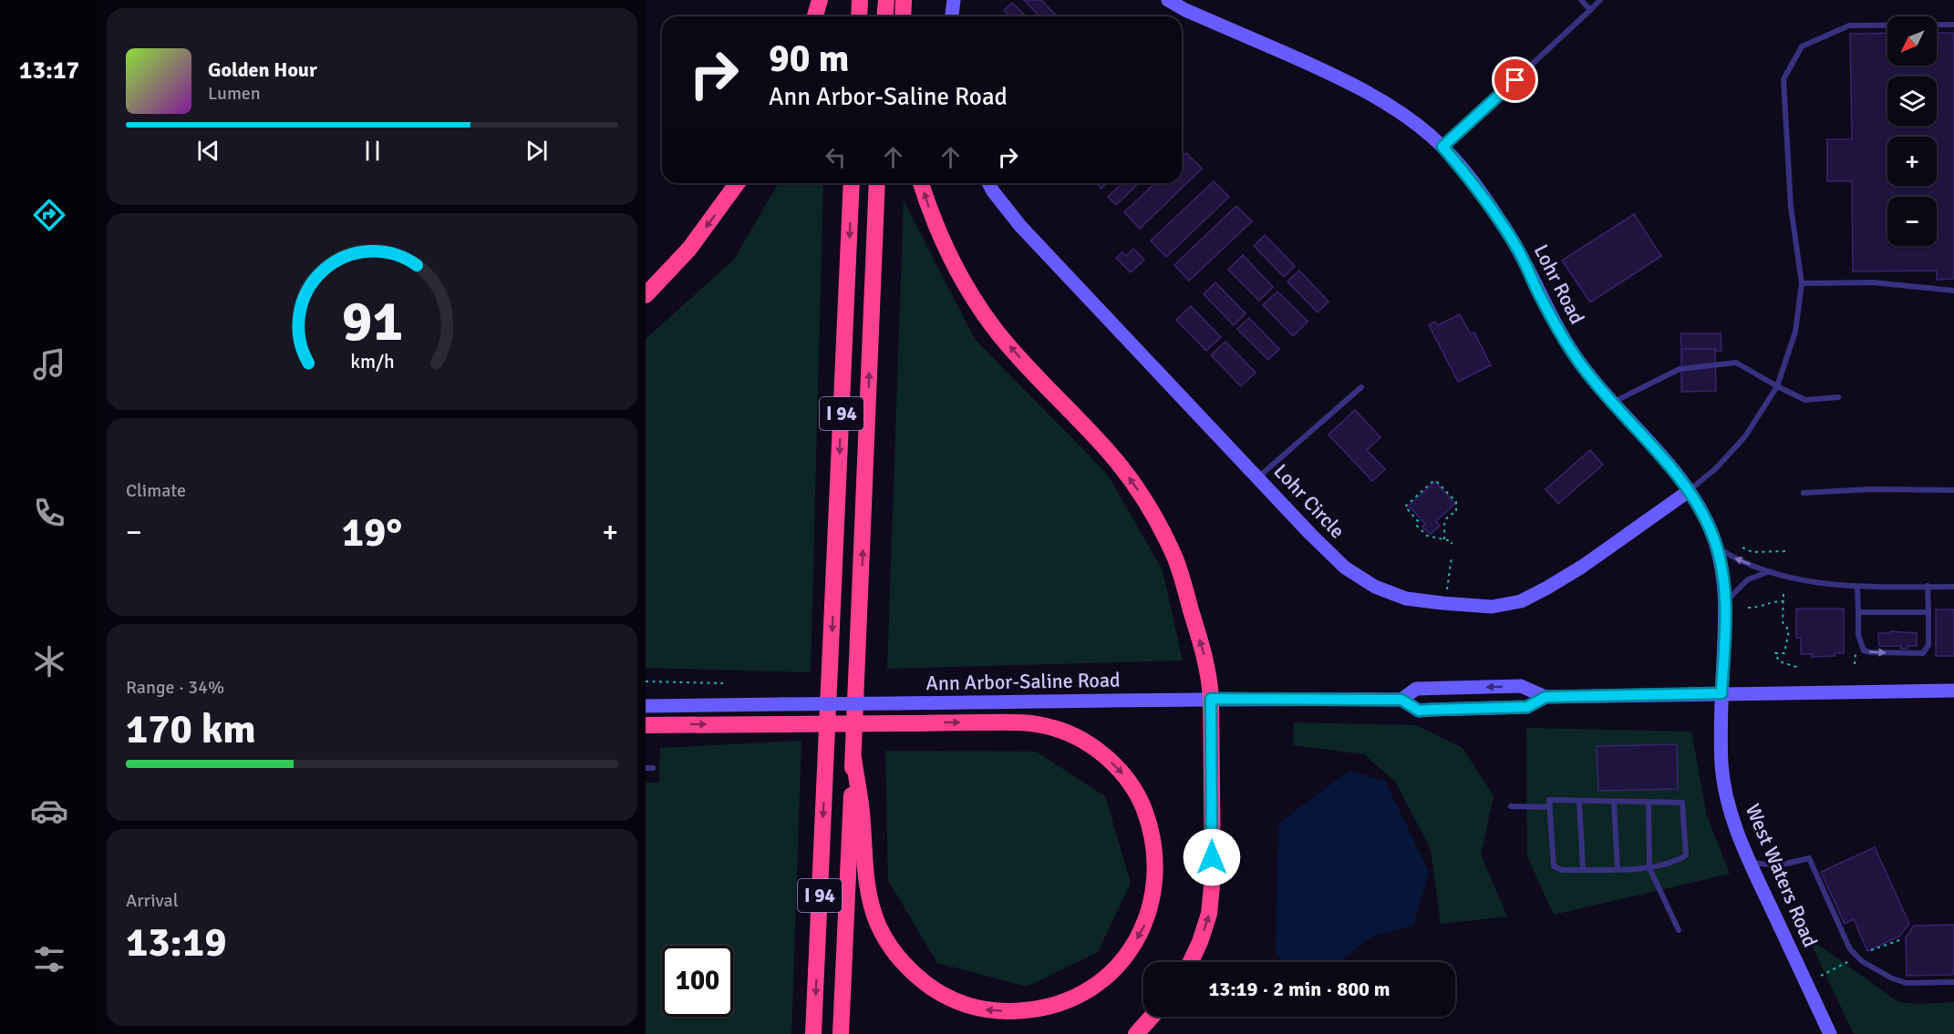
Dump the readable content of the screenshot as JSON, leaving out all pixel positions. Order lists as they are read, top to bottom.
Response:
{
  "streets": {
    "highway": ["I 94"],
    "street": [
      "Lohr Road",
      "Lohr Circle",
      "Ann Arbor-Saline Road",
      "West Waters Road"
    ]
  },
  "crossings": [
    ["Lohr Road", "Lohr Circle"],
    ["Lohr Road", "Ann Arbor-Saline Road"],
    ["Lohr Road", "West Waters Road"],
    ["Ann Arbor-Saline Road", "West Waters Road"]
  ],
  "north": "bottom left",
  "page": {
    "tabs": "13:17",
    "map_buttons": ["+", "−"],
    "turn": ["90 m", "Ann Arbor-Saline Road"],
    "song": ["Golden Hour", "Lumen"],
    "tile": [
      "Climate",
      ["Range · 34%", "170 km"],
      ["Arrival", "13:19"]
    ],
    "heat": ["−", "19°", "+"],
    "limit": "100",
    "trip": "13:19 · 2 min · 800 m",
    "gauge": ["91", "km/h"]
  }
}
